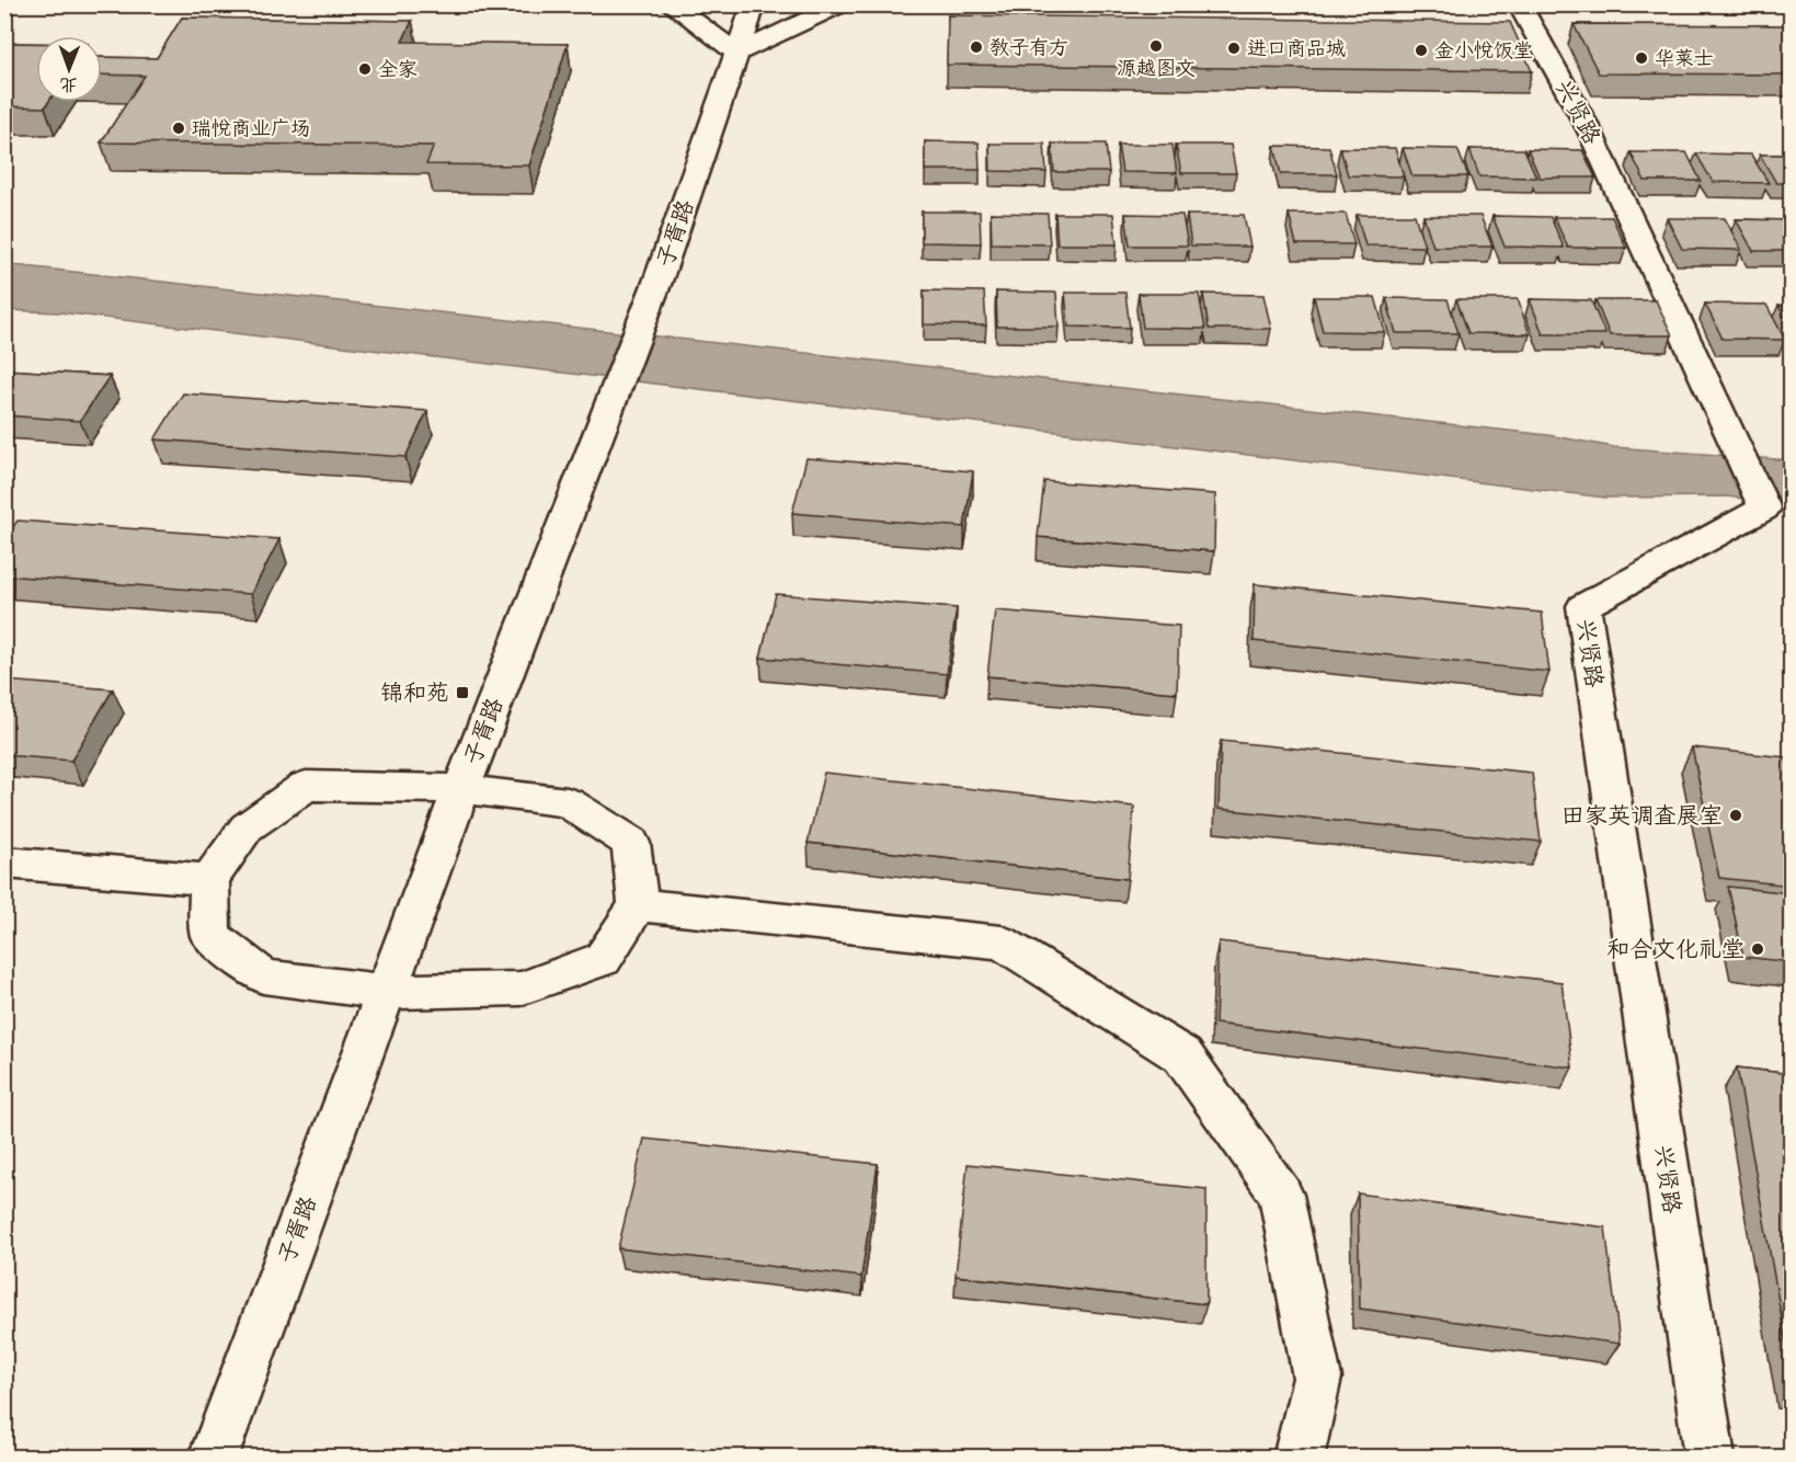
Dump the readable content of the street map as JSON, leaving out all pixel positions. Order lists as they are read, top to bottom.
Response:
{
  "streets": {
    "street": ["兴贤路", "子胥路"]
  },
  "places": {
    "other": [
      "源越图文",
      "教子有方",
      "进口商品城",
      "金小悦饭堂",
      "华莱士",
      "全家",
      "瑞悦商业广场",
      "田家英调查展室",
      "和合文化礼堂"
    ],
    "transit": ["锦和苑"]
  },
  "north": "bottom"
}
